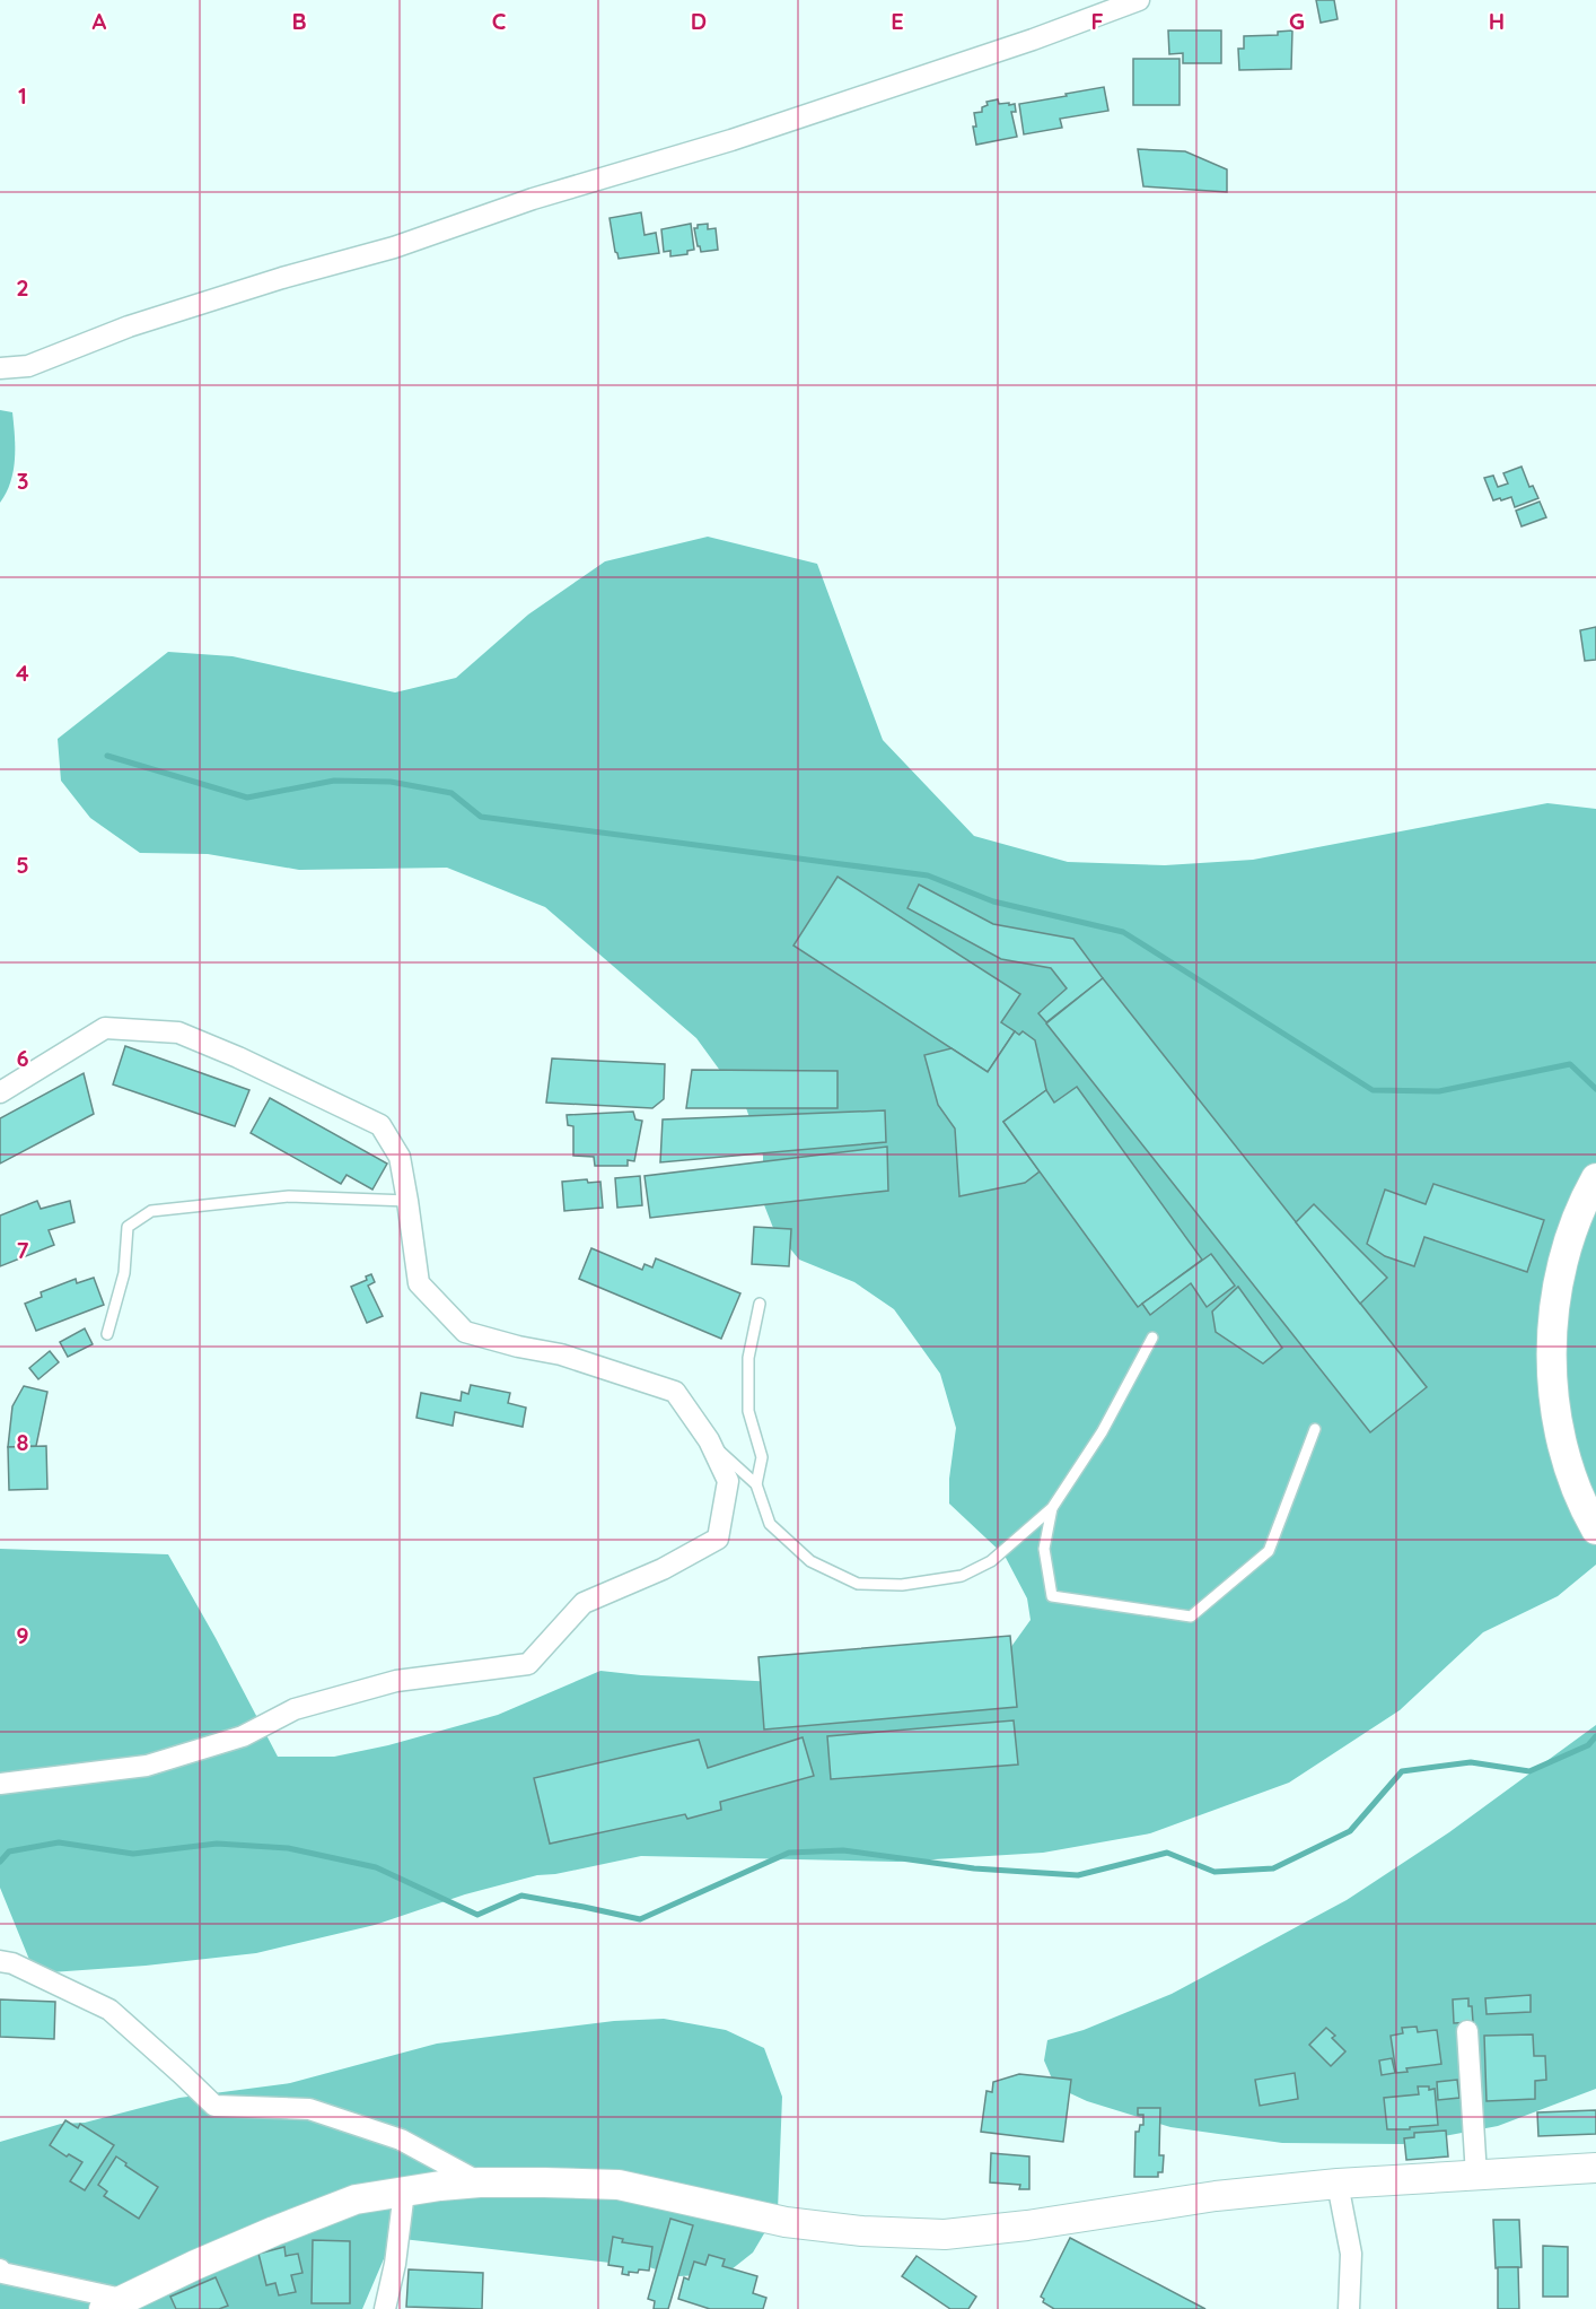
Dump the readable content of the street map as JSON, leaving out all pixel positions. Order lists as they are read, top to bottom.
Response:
{
  "grid": {
    "columns": [
      "A",
      "B",
      "C",
      "D",
      "E",
      "F",
      "G",
      "H"
    ],
    "rows": [
      "1",
      "2",
      "3",
      "4",
      "5",
      "6",
      "7",
      "8",
      "9"
    ]
  }
}
